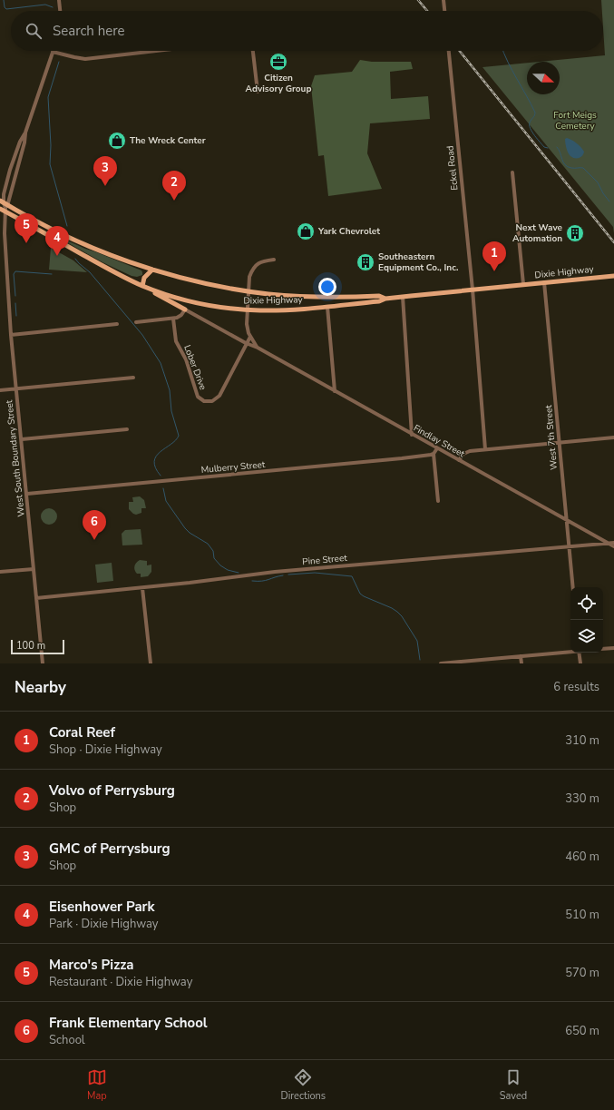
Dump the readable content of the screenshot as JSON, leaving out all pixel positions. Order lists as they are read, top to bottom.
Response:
{
  "streets": {
    "main road": ["Dixie Highway"],
    "street": [
      "Eckel Road",
      "Lober Drive",
      "West 7th Street",
      "Findlay Street",
      "West South Boundary Street",
      "Mulberry Street",
      "Pine Street"
    ]
  },
  "crossings": [
    ["Eckel Road", "Dixie Highway"],
    ["Dixie Highway", "West 7th Street"],
    ["Dixie Highway", "Findlay Street"],
    ["Dixie Highway", "West South Boundary Street"],
    ["Lober Drive", "Findlay Street"],
    ["West 7th Street", "Findlay Street"],
    ["West 7th Street", "Pine Street"],
    ["Findlay Street", "Pine Street"],
    ["West South Boundary Street", "Mulberry Street"],
    ["West South Boundary Street", "Pine Street"]
  ],
  "parks": ["Fort Meigs Cemetery"],
  "places": {
    "office": ["Citizen Advisory Group"],
    "shop": ["The Wreck Center", "Yark Chevrolet"],
    "building": ["Next Wave Automation", "Southeastern Equipment Co., Inc."]
  },
  "scale_bar": "100 m",
  "north": "right",
  "page": {
    "search": "Search here",
    "pins": [
      "3",
      "2",
      "5",
      "4",
      "1",
      "6"
    ],
    "scale": "100 m",
    "heading": ["Nearby", "6 results"],
    "list": [
      {
        "mark": "1",
        "name": "Coral Reef",
        "note": "Shop · Dixie Highway",
        "value": "310 m"
      },
      {
        "mark": "2",
        "name": "Volvo of Perrysburg",
        "note": "Shop",
        "value": "330 m"
      },
      {
        "mark": "3",
        "name": "GMC of Perrysburg",
        "note": "Shop",
        "value": "460 m"
      },
      {
        "mark": "4",
        "name": "Eisenhower Park",
        "note": "Park · Dixie Highway",
        "value": "510 m"
      },
      {
        "mark": "5",
        "name": "Marco's Pizza",
        "note": "Restaurant · Dixie Highway",
        "value": "570 m"
      },
      {
        "mark": "6",
        "name": "Frank Elementary School",
        "note": "School",
        "value": "650 m"
      }
    ],
    "nav": ["Map", "Directions", "Saved"]
  }
}
